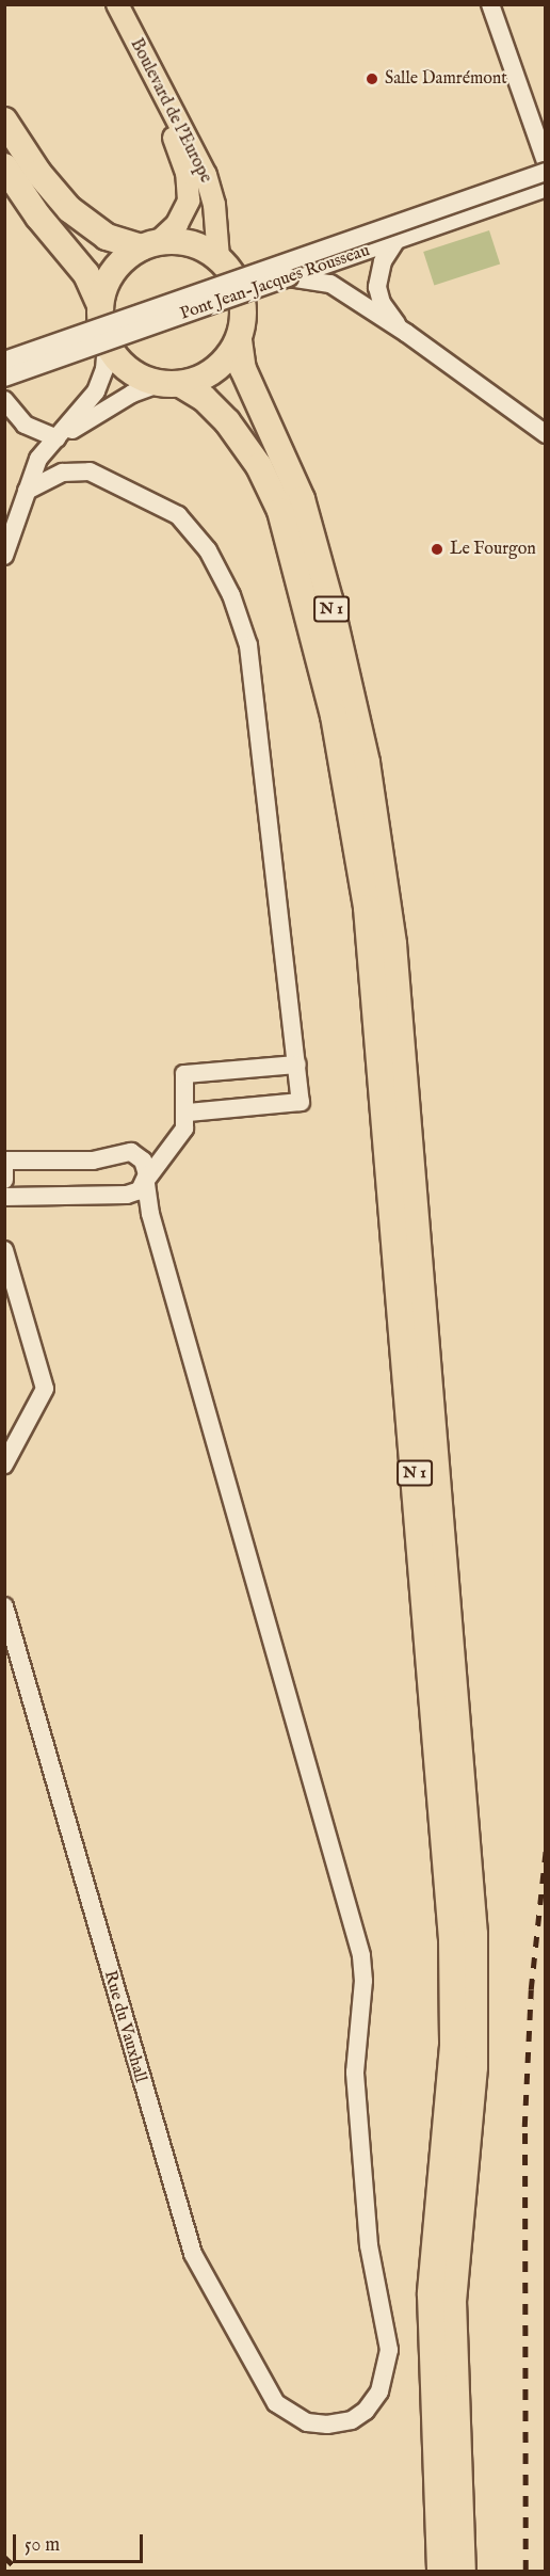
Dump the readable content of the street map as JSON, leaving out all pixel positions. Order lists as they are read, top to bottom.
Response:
{
  "streets": {
    "highway": ["N 1"],
    "main road": ["Boulevard de l'Europe"],
    "street": ["Pont Jean-Jacques Rousseau", "Rue du Vauxhall"]
  },
  "crossings": [
    ["Boulevard de l'Europe", "N 1"]
  ],
  "places": ["Salle Damrémont", "Le Fourgon"],
  "scale_bar": "50 m"
}
